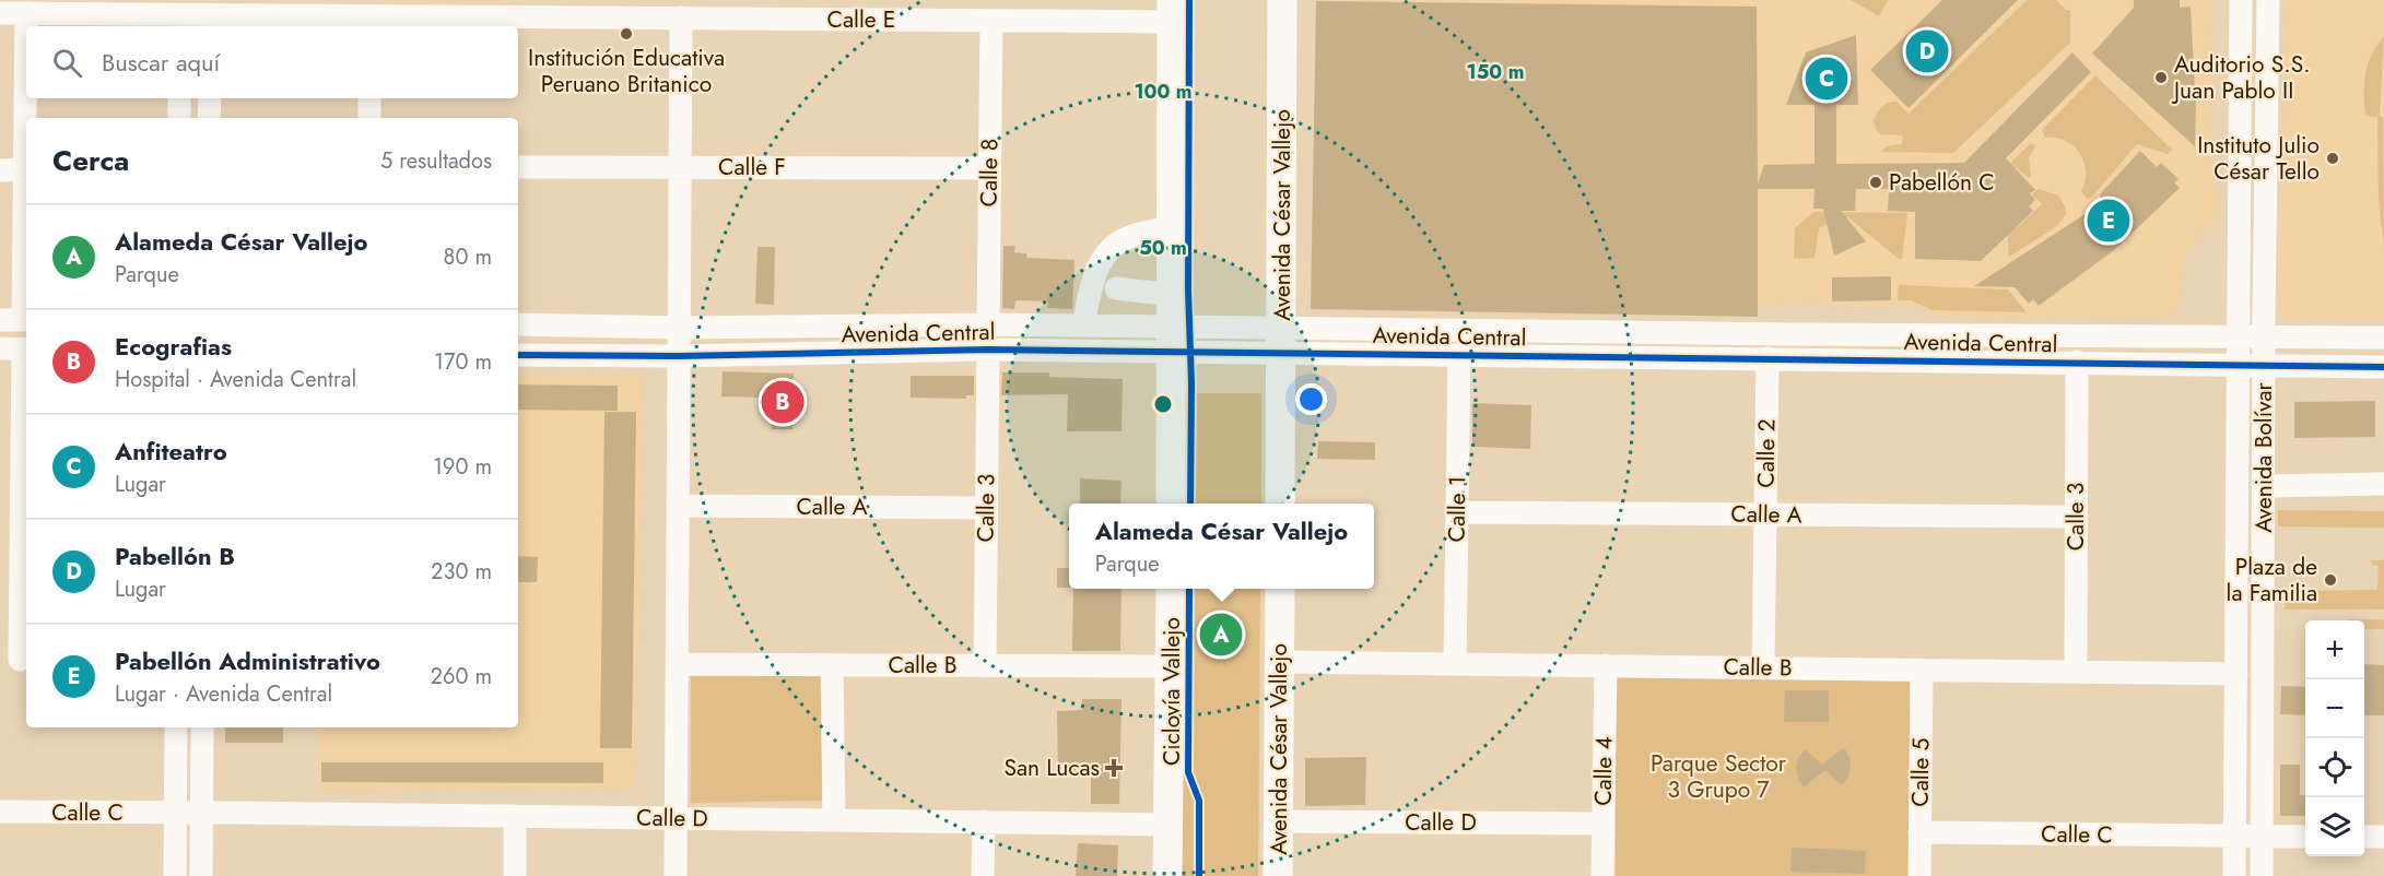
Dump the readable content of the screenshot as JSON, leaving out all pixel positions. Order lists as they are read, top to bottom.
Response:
{
  "streets": {
    "main road": ["Avenida César Vallejo"],
    "street": [
      "Calle E",
      "Calle F",
      "Calle 8",
      "Avenida Central",
      "Calle 2",
      "Avenida Bolívar",
      "Calle A",
      "Calle 3",
      "Calle 1",
      "Calle B",
      "Calle 4",
      "Calle 5",
      "Calle C",
      "Calle D"
    ],
    "cycle path": ["Ciclovía Vallejo"]
  },
  "crossings": [
    ["Calle E", "Calle 8"],
    ["Calle F", "Calle 8"],
    ["Calle 8", "Avenida Central"],
    ["Avenida César Vallejo", "Avenida Central"],
    ["Avenida César Vallejo", "Calle B"],
    ["Avenida César Vallejo", "Calle D"],
    ["Avenida Central", "Calle 2"],
    ["Avenida Central", "Avenida Bolívar"],
    ["Avenida Central", "Calle 3"],
    ["Avenida Central", "Calle 1"],
    ["Calle 2", "Calle A"],
    ["Calle 2", "Calle B"],
    ["Avenida Bolívar", "Calle B"],
    ["Avenida Bolívar", "Calle C"],
    ["Calle A", "Calle 3"],
    ["Calle A", "Calle 1"],
    ["Calle 3", "Calle B"],
    ["Calle 1", "Calle B"],
    ["Calle B", "Calle 4"],
    ["Calle B", "Calle 5"],
    ["Calle 4", "Calle D"],
    ["Calle 5", "Calle C"],
    ["Calle C", "Calle D"]
  ],
  "parks": ["Parque Sector 3 Grupo 7"],
  "places": {
    "other": [
      "Institución Educativa Peruano Britanico",
      "Auditorio S.S. Juan Pablo II",
      "Instituto Julio César Tello",
      "Pabellón C",
      "Plaza de la Familia"
    ],
    "health": ["San Lucas"]
  },
  "page": {
    "search": "Buscar aquí",
    "pins": [
      "D",
      "C",
      "E",
      "B",
      "A"
    ],
    "heading": ["Cerca", "5 resultados"],
    "list": [
      {
        "mark": "A",
        "name": "Alameda César Vallejo",
        "note": "Parque",
        "value": "80 m"
      },
      {
        "mark": "B",
        "name": "Ecografias",
        "note": "Hospital · Avenida Central",
        "value": "170 m"
      },
      {
        "mark": "C",
        "name": "Anfiteatro",
        "note": "Lugar",
        "value": "190 m"
      },
      {
        "mark": "D",
        "name": "Pabellón B",
        "note": "Lugar",
        "value": "230 m"
      },
      {
        "mark": "E",
        "name": "Pabellón Administrativo",
        "note": "Lugar · Avenida Central",
        "value": "260 m"
      }
    ],
    "popup": ["Alameda César Vallejo", "Parque"],
    "map_buttons": ["+", "−"]
  },
  "rings": ["150 m", "100 m", "50 m"]
}
